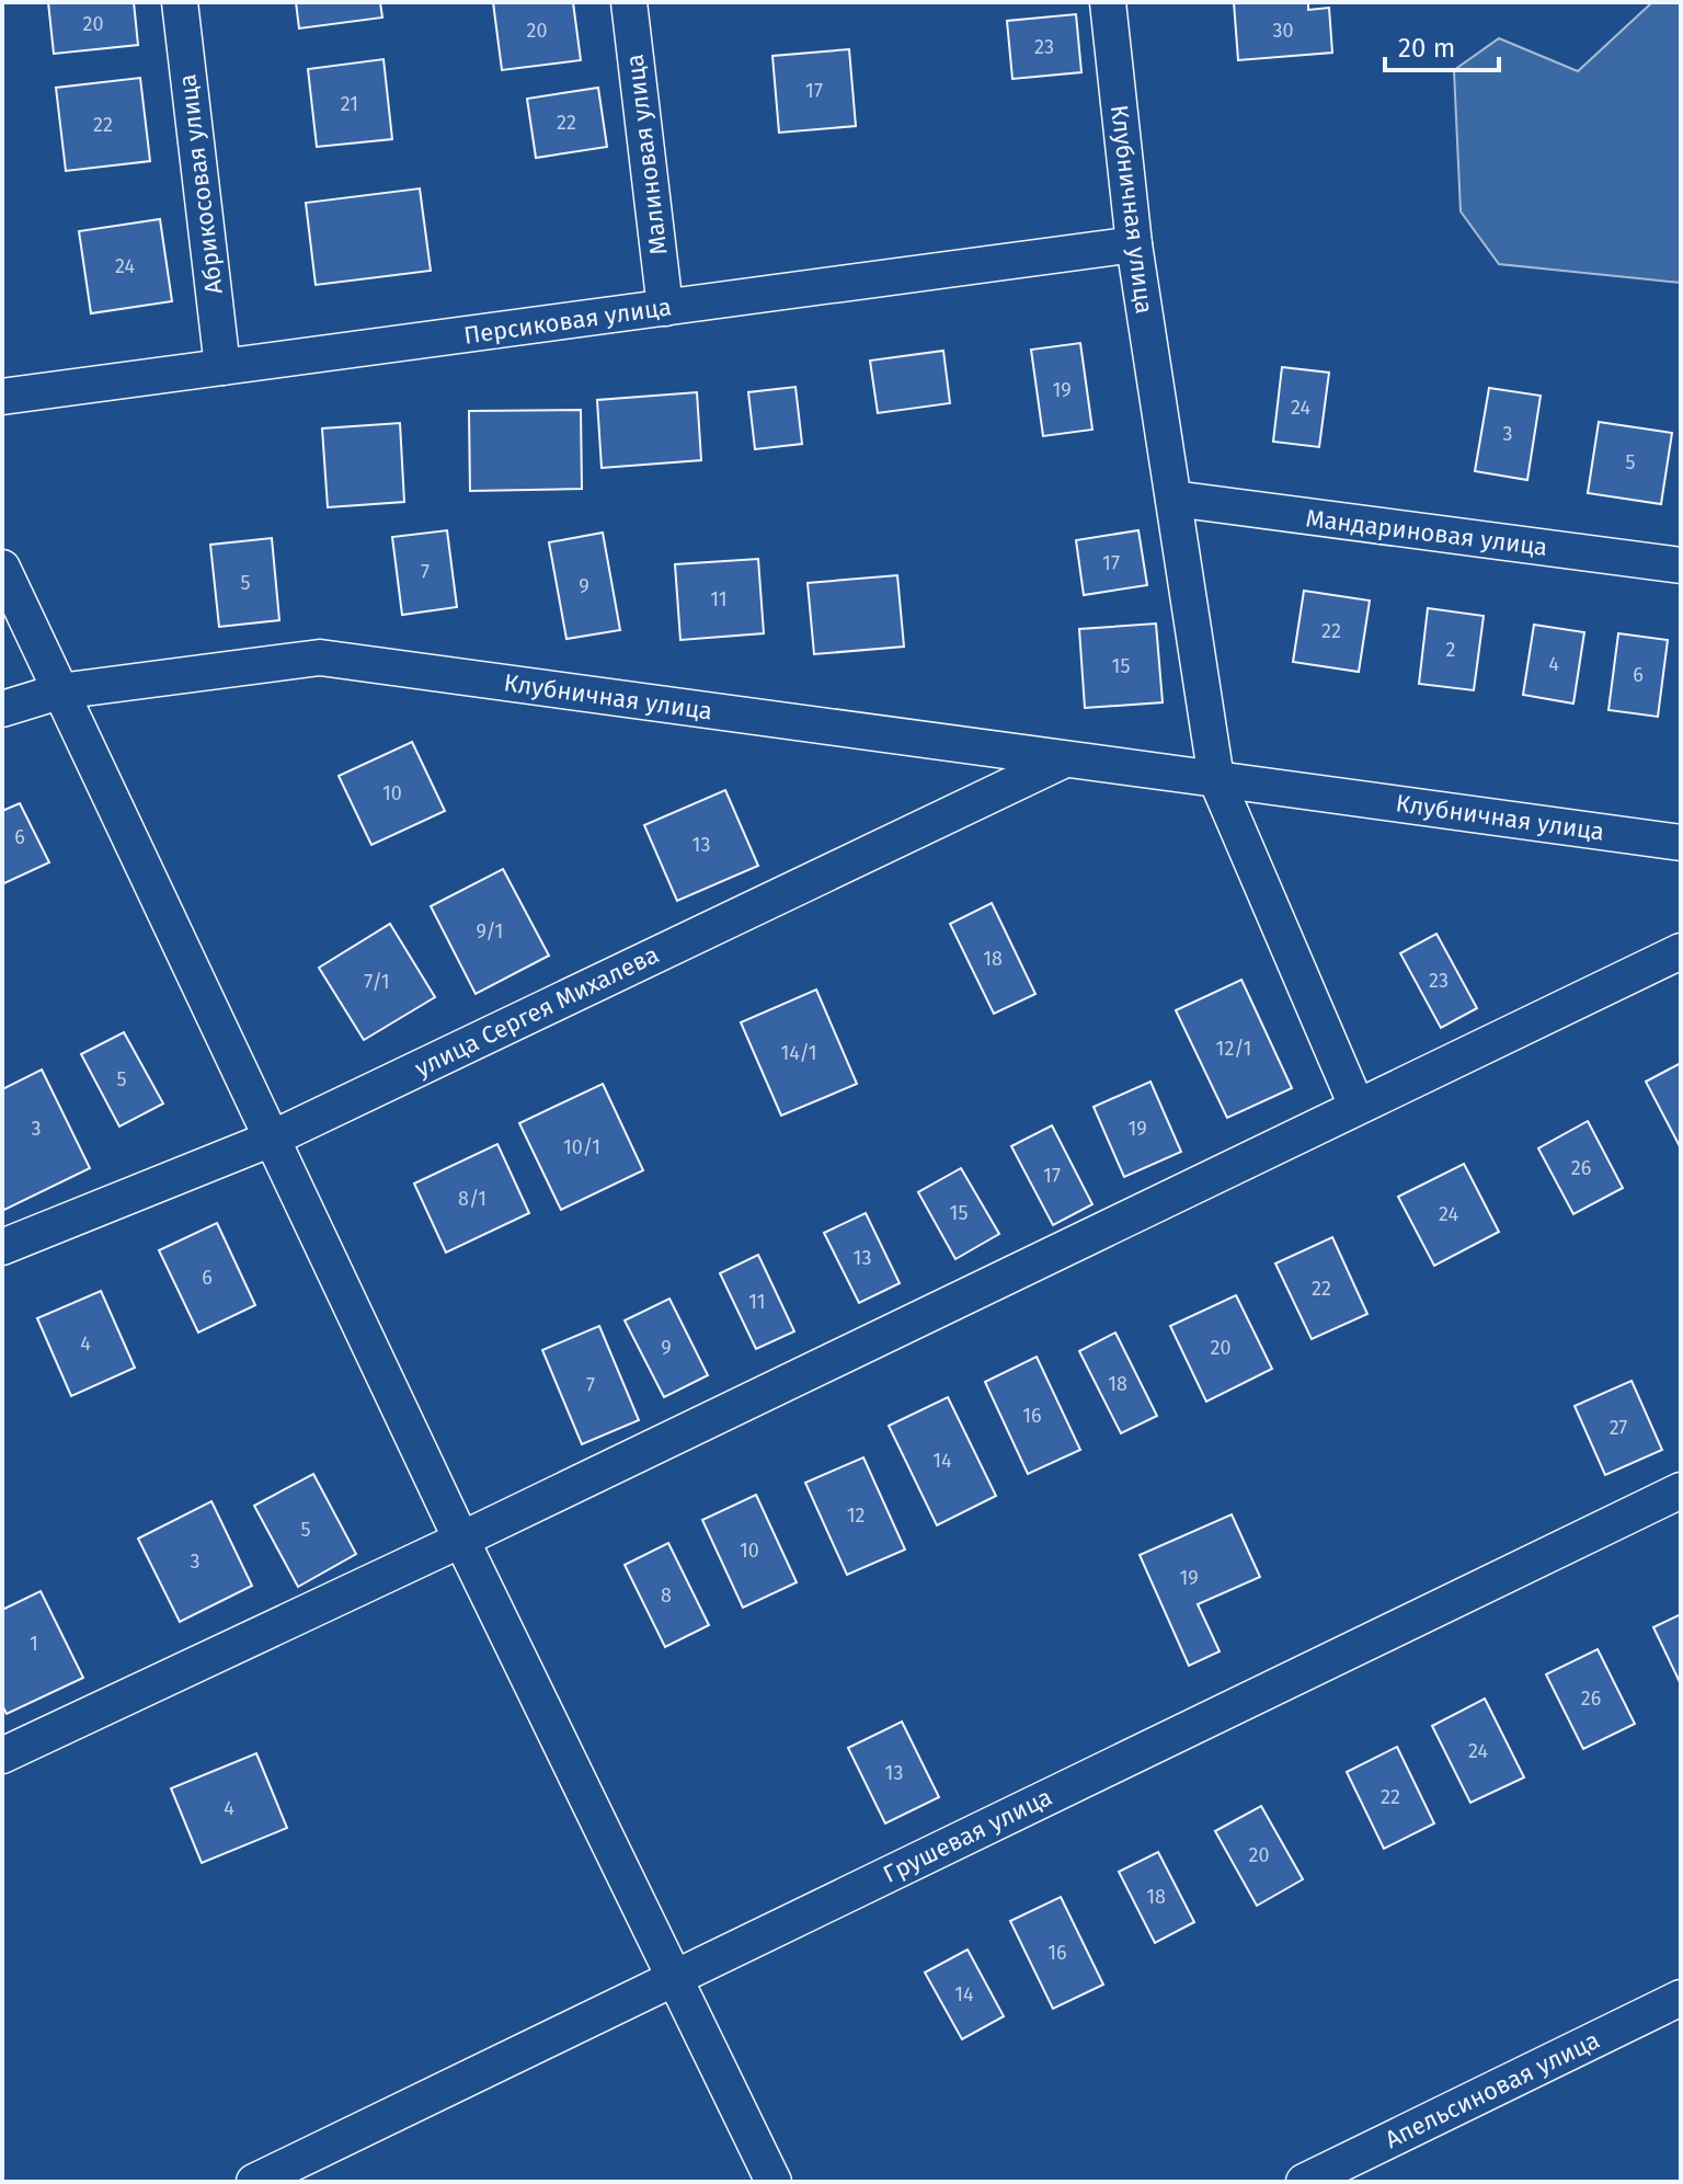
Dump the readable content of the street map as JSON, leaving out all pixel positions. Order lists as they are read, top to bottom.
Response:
{
  "streets": {
    "street": [
      "Малиновая улица",
      "Абрикосовая улица",
      "Клубничная улица",
      "Персиковая улица",
      "Мандариновая улица",
      "улица Сергея Михалева",
      "Грушевая улица",
      "Апельсиновая улица"
    ]
  },
  "crossings": [
    ["Малиновая улица", "Персиковая улица"],
    ["Абрикосовая улица", "Персиковая улица"],
    ["Клубничная улица", "Персиковая улица"],
    ["Клубничная улица", "Мандариновая улица"],
    ["Клубничная улица", "улица Сергея Михалева"]
  ],
  "house_numbers": [
    "20",
    "20",
    "30",
    "23",
    "17",
    "21",
    "22",
    "22",
    "24",
    "19",
    "24",
    "3",
    "5",
    "17",
    "7",
    "5",
    "9",
    "11",
    "22",
    "2",
    "4",
    "15",
    "6",
    "10",
    "6",
    "13",
    "9/1",
    "18",
    "23",
    "7/1",
    "12/1",
    "14/1",
    "5",
    "3",
    "19",
    "10/1",
    "26",
    "17",
    "8/1",
    "15",
    "24",
    "13",
    "6",
    "22",
    "11",
    "4",
    "9",
    "20",
    "18",
    "7",
    "16",
    "27",
    "14",
    "12",
    "5",
    "10",
    "3",
    "19",
    "8",
    "1",
    "26",
    "24",
    "13",
    "22",
    "4",
    "20",
    "18",
    "16",
    "14"
  ],
  "scale_bar": "20 m"
}
